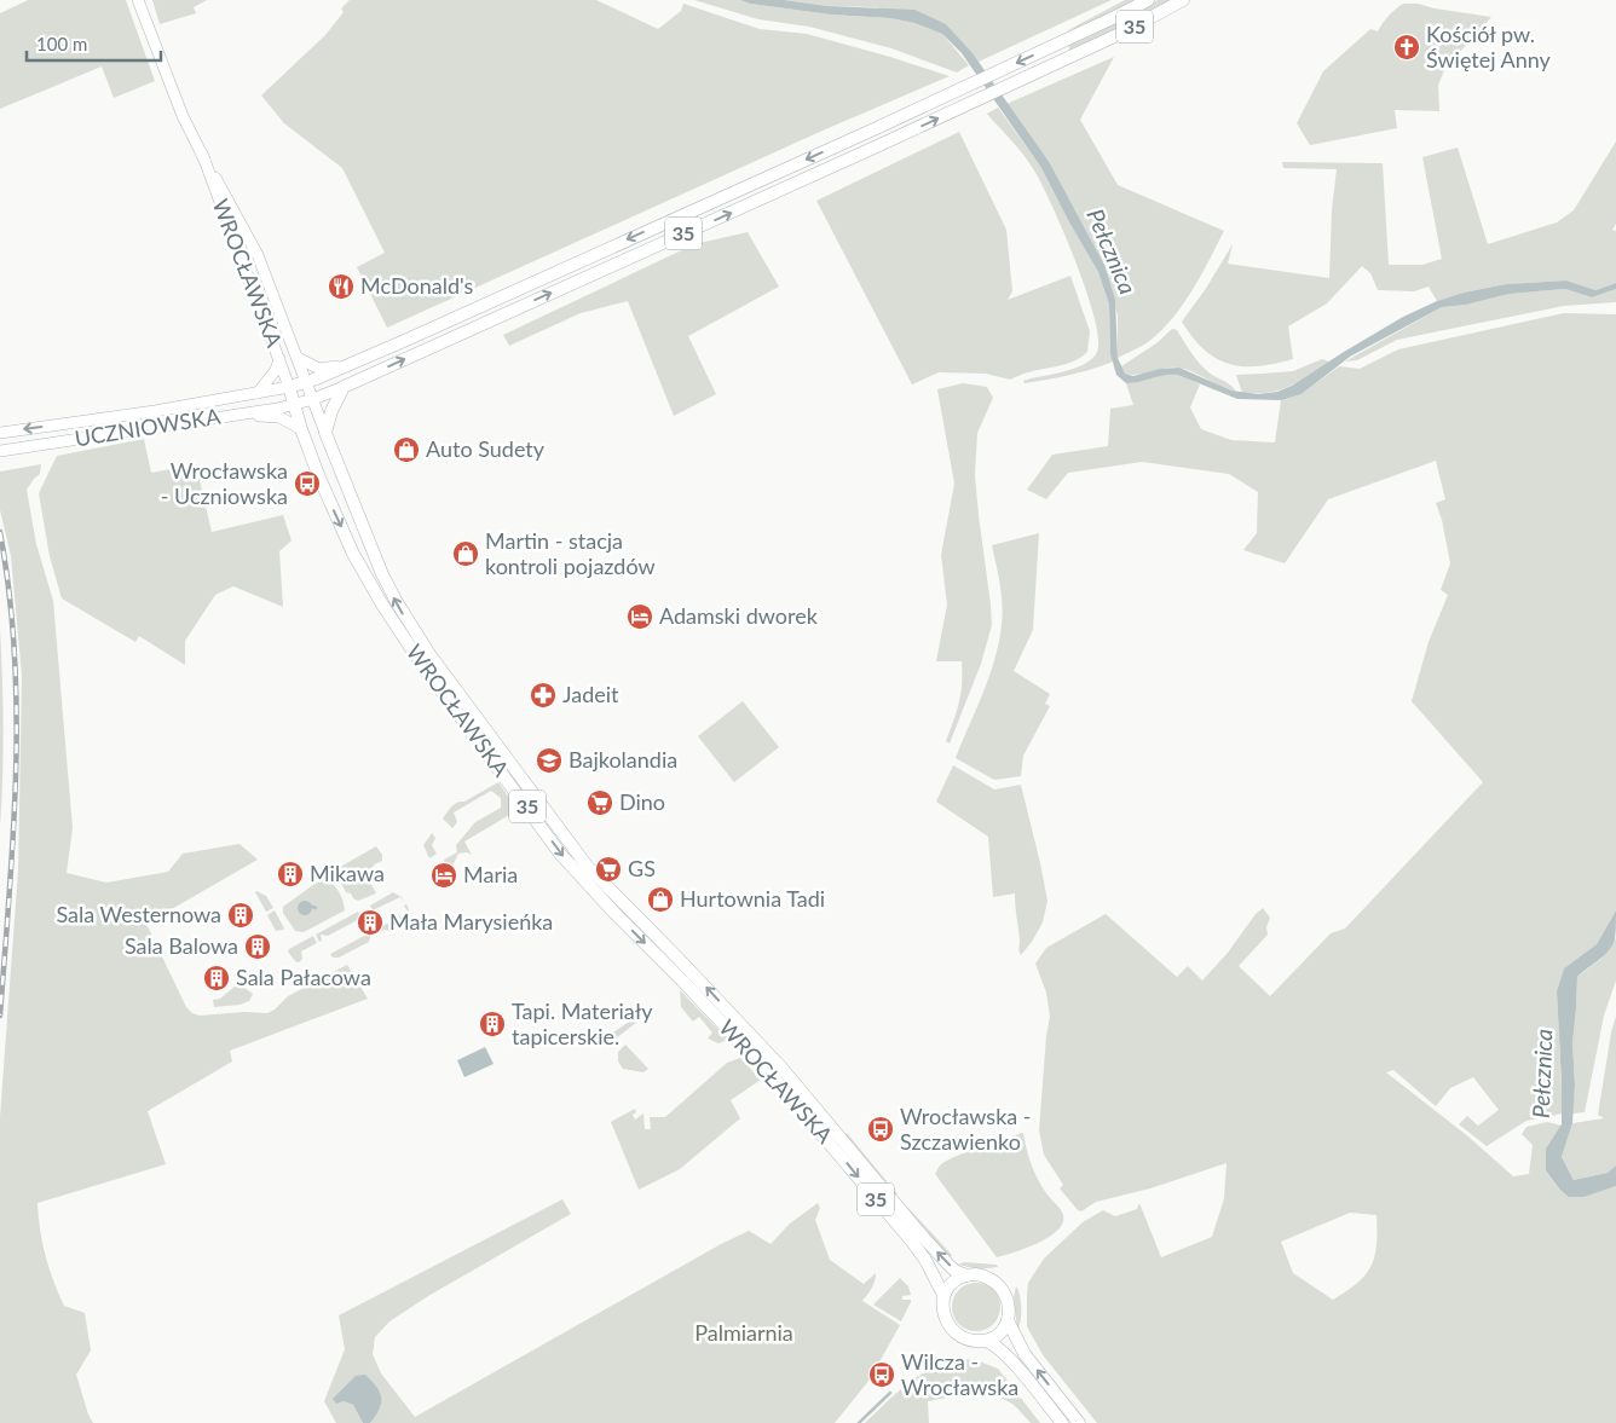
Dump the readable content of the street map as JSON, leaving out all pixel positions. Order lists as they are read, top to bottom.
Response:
{
  "streets": {
    "main road": ["35", "WROCŁAWSKA", "UCZNIOWSKA"]
  },
  "crossings": [
    ["35", "WROCŁAWSKA"],
    ["35", "UCZNIOWSKA"],
    ["WROCŁAWSKA", "UCZNIOWSKA"]
  ],
  "water": ["Pełcznica"],
  "parks": ["Palmiarnia"],
  "places": {
    "church": ["Kościół pw. Świętej Anny"],
    "restaurant": ["McDonald's"],
    "shop": ["Auto Sudety", "Martin - stacja kontroli pojazdów", "Hurtownia Tadi"],
    "bus stop": ["Wrocławska - Uczniowska", "Wrocławska - Szczawienko", "Wilcza - Wrocławska"],
    "hotel": ["Adamski dworek", "Maria"],
    "pharmacy": ["Jadeit"],
    "school or university": ["Bajkolandia"],
    "supermarket": ["Dino", "GS"],
    "building": [
      "Mikawa",
      "Sala Westernowa",
      "Mała Marysieńka",
      "Sala Balowa",
      "Sala Pałacowa",
      "Tapi. Materiały tapicerskie."
    ]
  },
  "scale_bar": "100 m"
}
